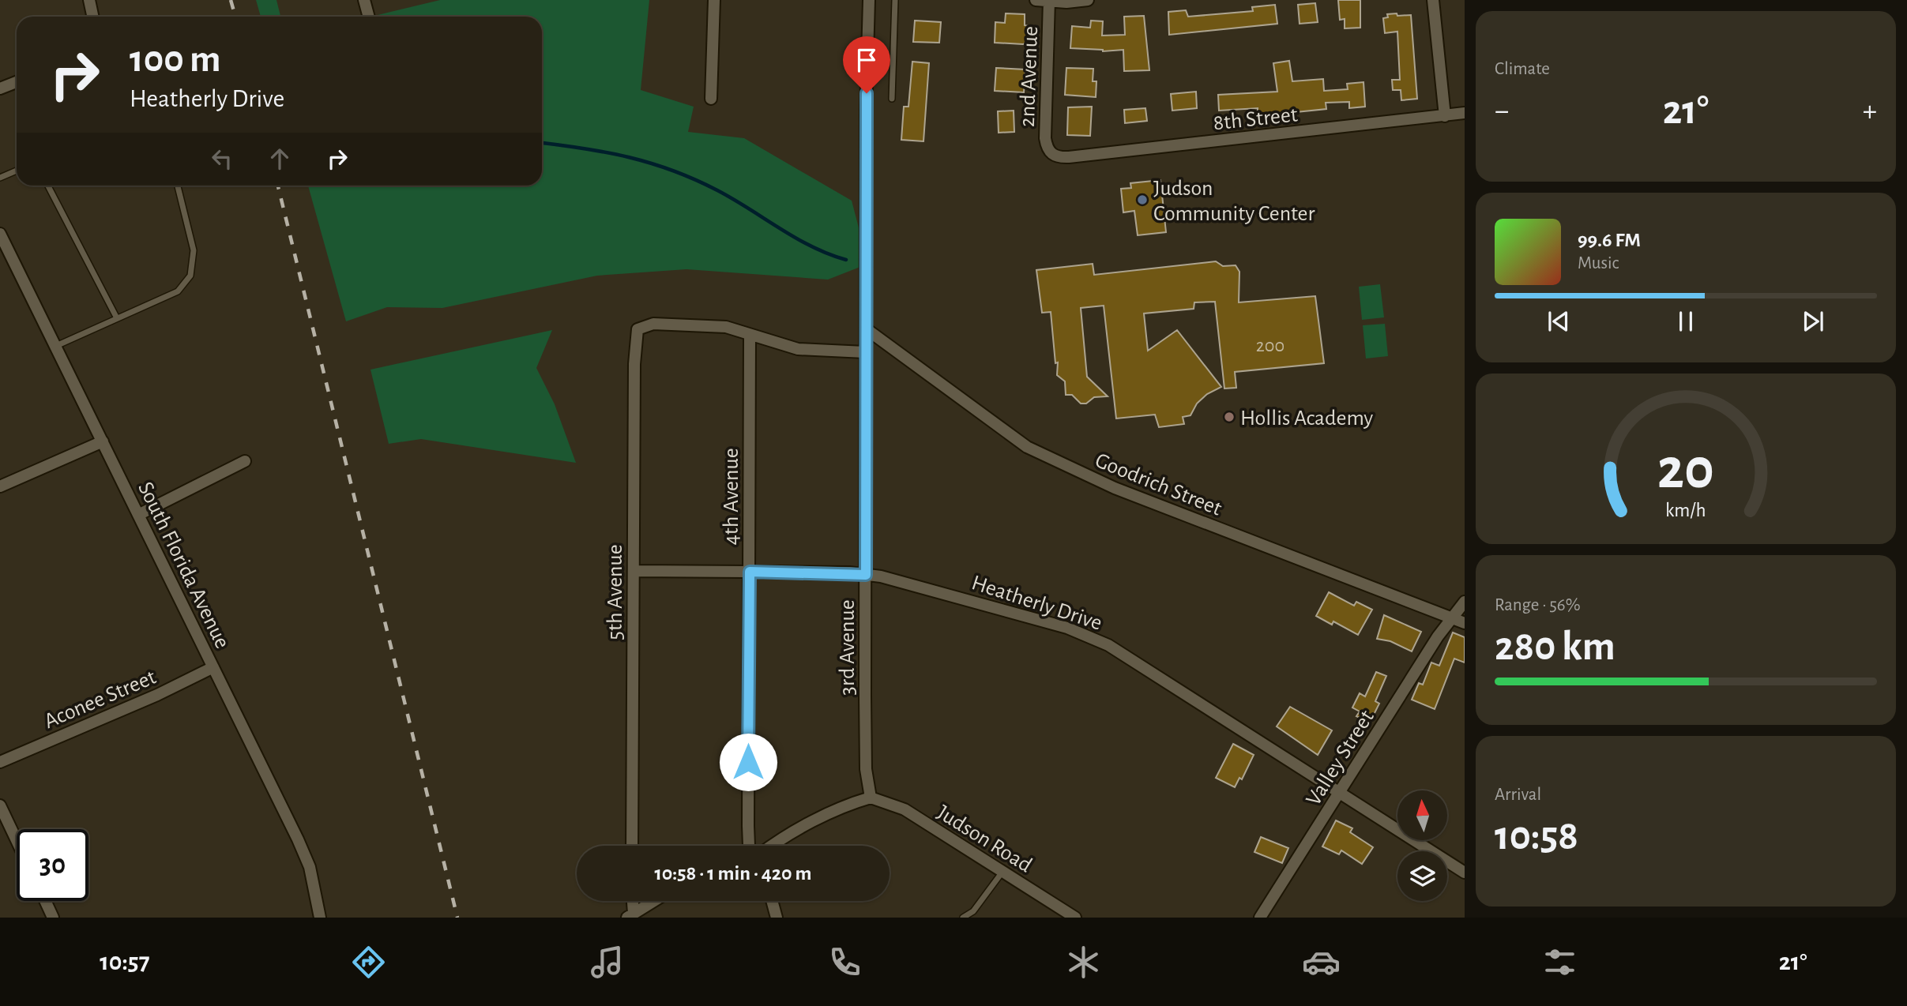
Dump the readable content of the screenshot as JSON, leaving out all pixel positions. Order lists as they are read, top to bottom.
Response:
{
  "streets": {
    "street": [
      "2nd Avenue",
      "8th Street",
      "Goodrich Street",
      "4th Avenue",
      "South Florida Avenue",
      "5th Avenue",
      "Heatherly Drive",
      "3rd Avenue",
      "Aconee Street",
      "Valley Street",
      "Judson Road"
    ]
  },
  "crossings": [
    ["2nd Avenue", "8th Street"],
    ["Goodrich Street", "3rd Avenue"],
    ["Goodrich Street", "Valley Street"],
    ["4th Avenue", "5th Avenue"],
    ["4th Avenue", "Heatherly Drive"],
    ["South Florida Avenue", "Aconee Street"],
    ["5th Avenue", "Heatherly Drive"],
    ["Heatherly Drive", "3rd Avenue"],
    ["Heatherly Drive", "Valley Street"],
    ["3rd Avenue", "Judson Road"]
  ],
  "places": ["Judson Community Center", "Hollis Academy"],
  "house_numbers": ["200"],
  "north": "top",
  "page": {
    "tile": [
      "Climate",
      ["Range · 56%", "280 km"],
      ["Arrival", "10:58"]
    ],
    "turn": ["100 m", "Heatherly Drive"],
    "heat": ["−", "21°", "+"],
    "song": ["99.6 FM", "Music"],
    "limit": "30",
    "trip": "10:58 · 1 min · 420 m",
    "tabs": ["10:57", "21°"],
    "gauge": ["20", "km/h"]
  }
}
